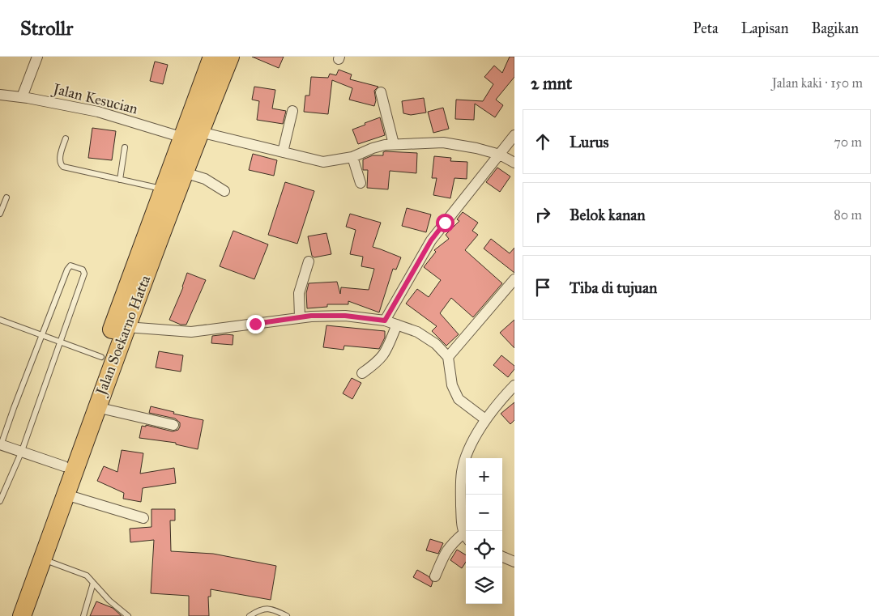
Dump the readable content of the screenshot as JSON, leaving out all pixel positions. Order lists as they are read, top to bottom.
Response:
{
  "streets": {
    "highway": ["Jalan Soekarno Hatta"],
    "street": ["Jalan Kesucian"]
  },
  "crossings": [
    ["Jalan Kesucian", "Jalan Soekarno Hatta"]
  ],
  "page": {
    "header": "Strollr",
    "nav": ["Peta", "Lapisan", "Bagikan"],
    "heading": ["2 mnt", "Jalan kaki · 150 m"],
    "list": [
      ["Lurus", "70 m"],
      ["Belok kanan", "80 m"],
      "Tiba di tujuan"
    ],
    "map_buttons": ["+", "−"]
  }
}
